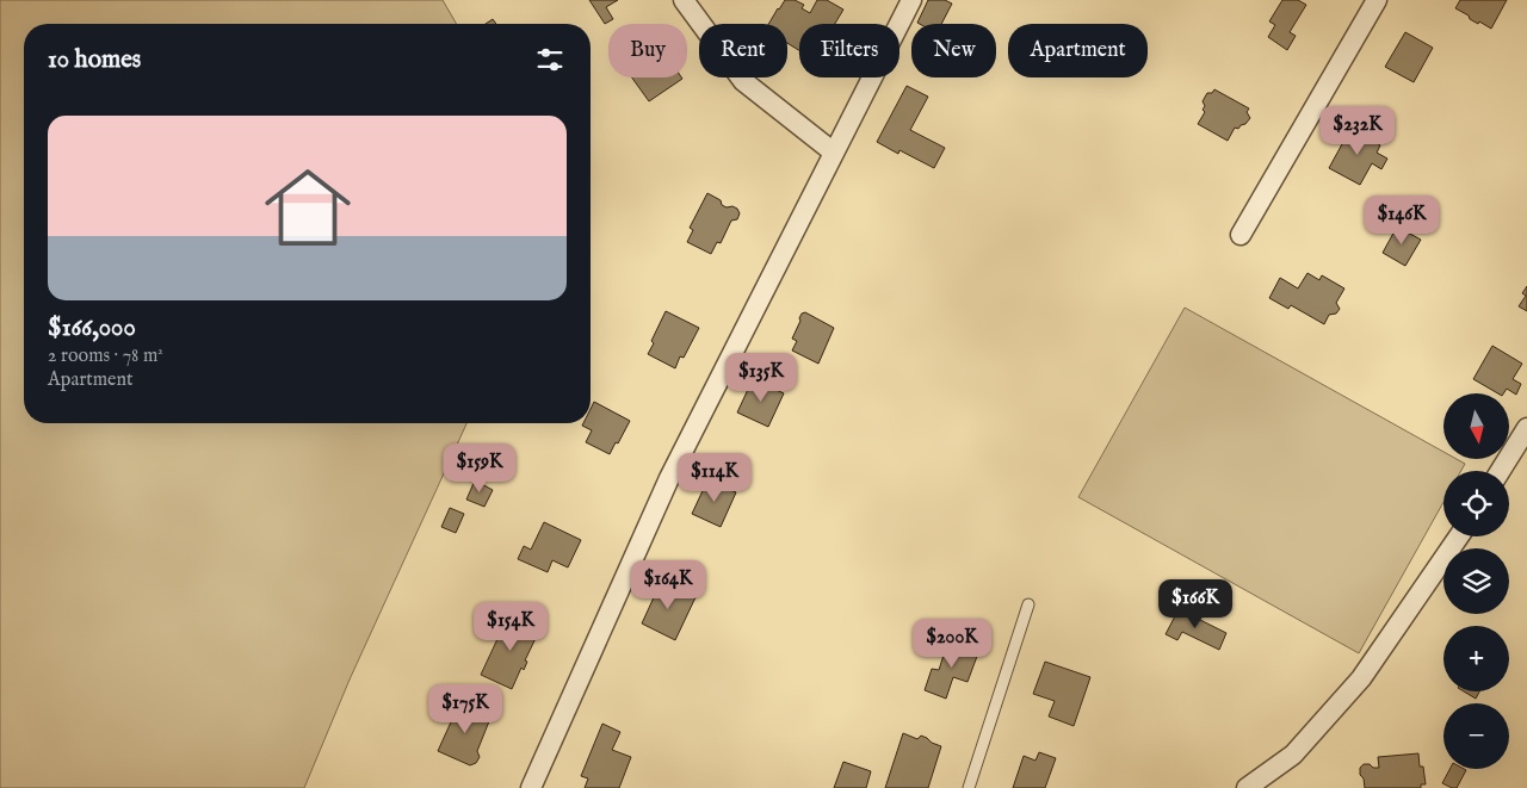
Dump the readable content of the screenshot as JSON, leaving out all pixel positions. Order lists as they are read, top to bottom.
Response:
{
  "north": "bottom",
  "page": {
    "chip": [
      "Buy",
      "Rent",
      "Filters",
      "New",
      "Apartment"
    ],
    "heading": "10 homes",
    "list": [
      {
        "name": "$166,000",
        "note": "2 rooms · 78 m² · Apartment"
      }
    ],
    "price": [
      "$232K",
      "$146K",
      "$135K",
      "$159K",
      "$114K",
      "$164K",
      "$166K",
      "$154K",
      "$200K",
      "$175K"
    ],
    "map_buttons": ["+", "−"]
  }
}
